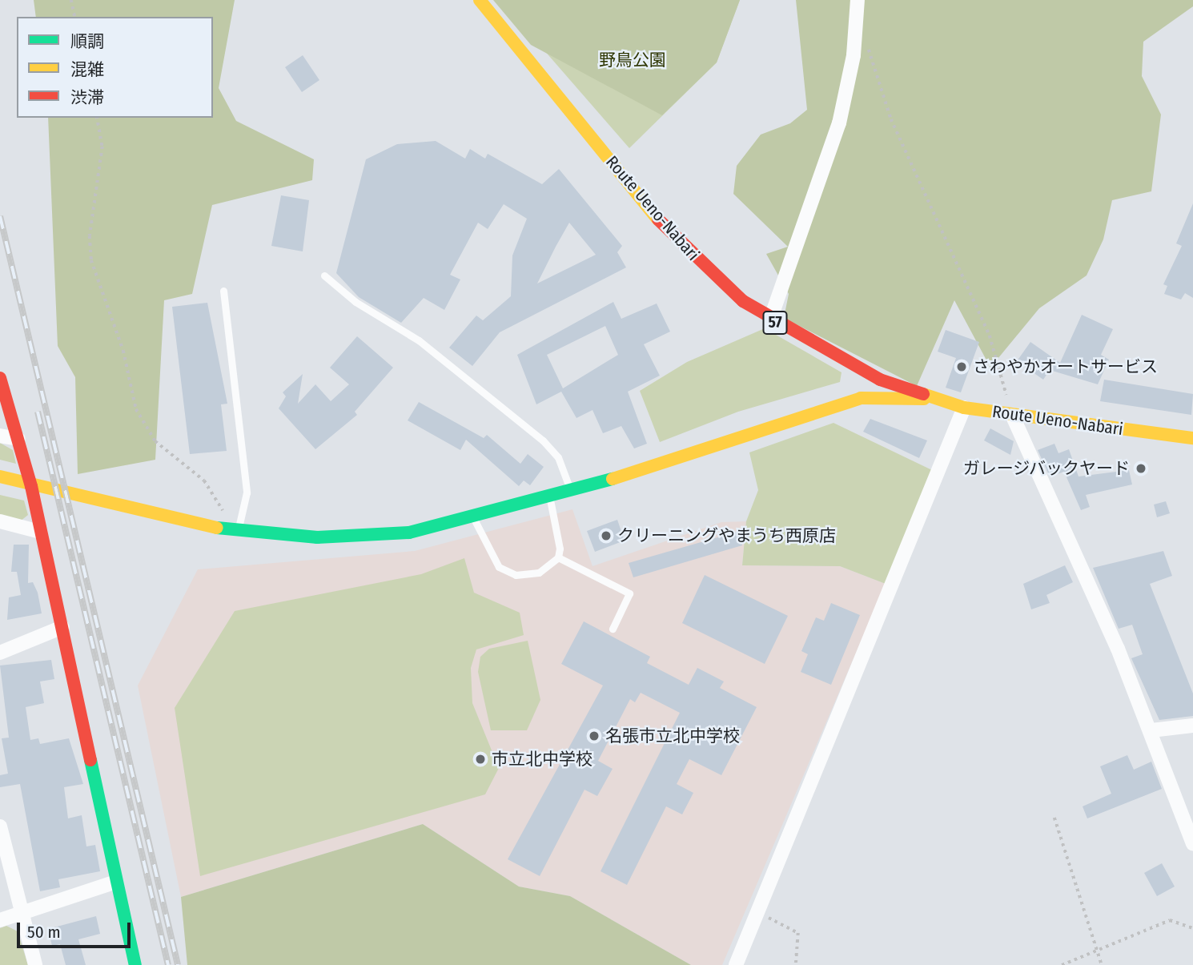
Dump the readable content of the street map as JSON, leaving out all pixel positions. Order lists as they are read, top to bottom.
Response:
{
  "streets": {
    "street": ["Route Ueno-Nabari", "57"]
  },
  "parks": ["野鳥公園"],
  "places": [
    "さわやかオートサービス",
    "ガレージバックヤード",
    "クリーニングやまうち西原店",
    "名張市立北中学校",
    "市立北中学校"
  ],
  "legend": ["順調", "混雑", "渋滞"],
  "scale_bar": "50 m"
}
